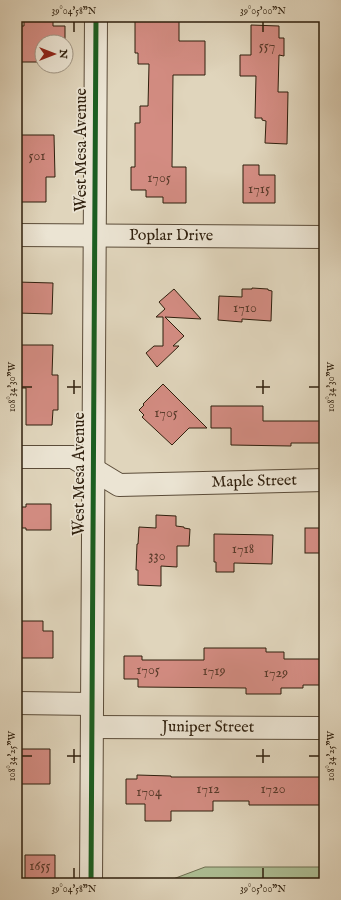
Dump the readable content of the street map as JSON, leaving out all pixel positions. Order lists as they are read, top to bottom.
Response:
{
  "streets": {
    "street": [
      "West Mesa Avenue",
      "Poplar Drive",
      "Maple Street",
      "Juniper Street"
    ]
  },
  "crossings": [
    ["West Mesa Avenue", "Poplar Drive"],
    ["West Mesa Avenue", "Maple Street"],
    ["West Mesa Avenue", "Juniper Street"]
  ],
  "house_numbers": [
    "557",
    "501",
    "1705",
    "1715",
    "1710",
    "1705",
    "1718",
    "330",
    "1705",
    "1719",
    "1729",
    "1712",
    "1720",
    "1704",
    "1655"
  ],
  "north": "right",
  "coordinates": [
    "39°04'58\"N",
    "39°05'00\"N",
    "108°34'30\"W",
    "108°34'25\"W"
  ]
}
